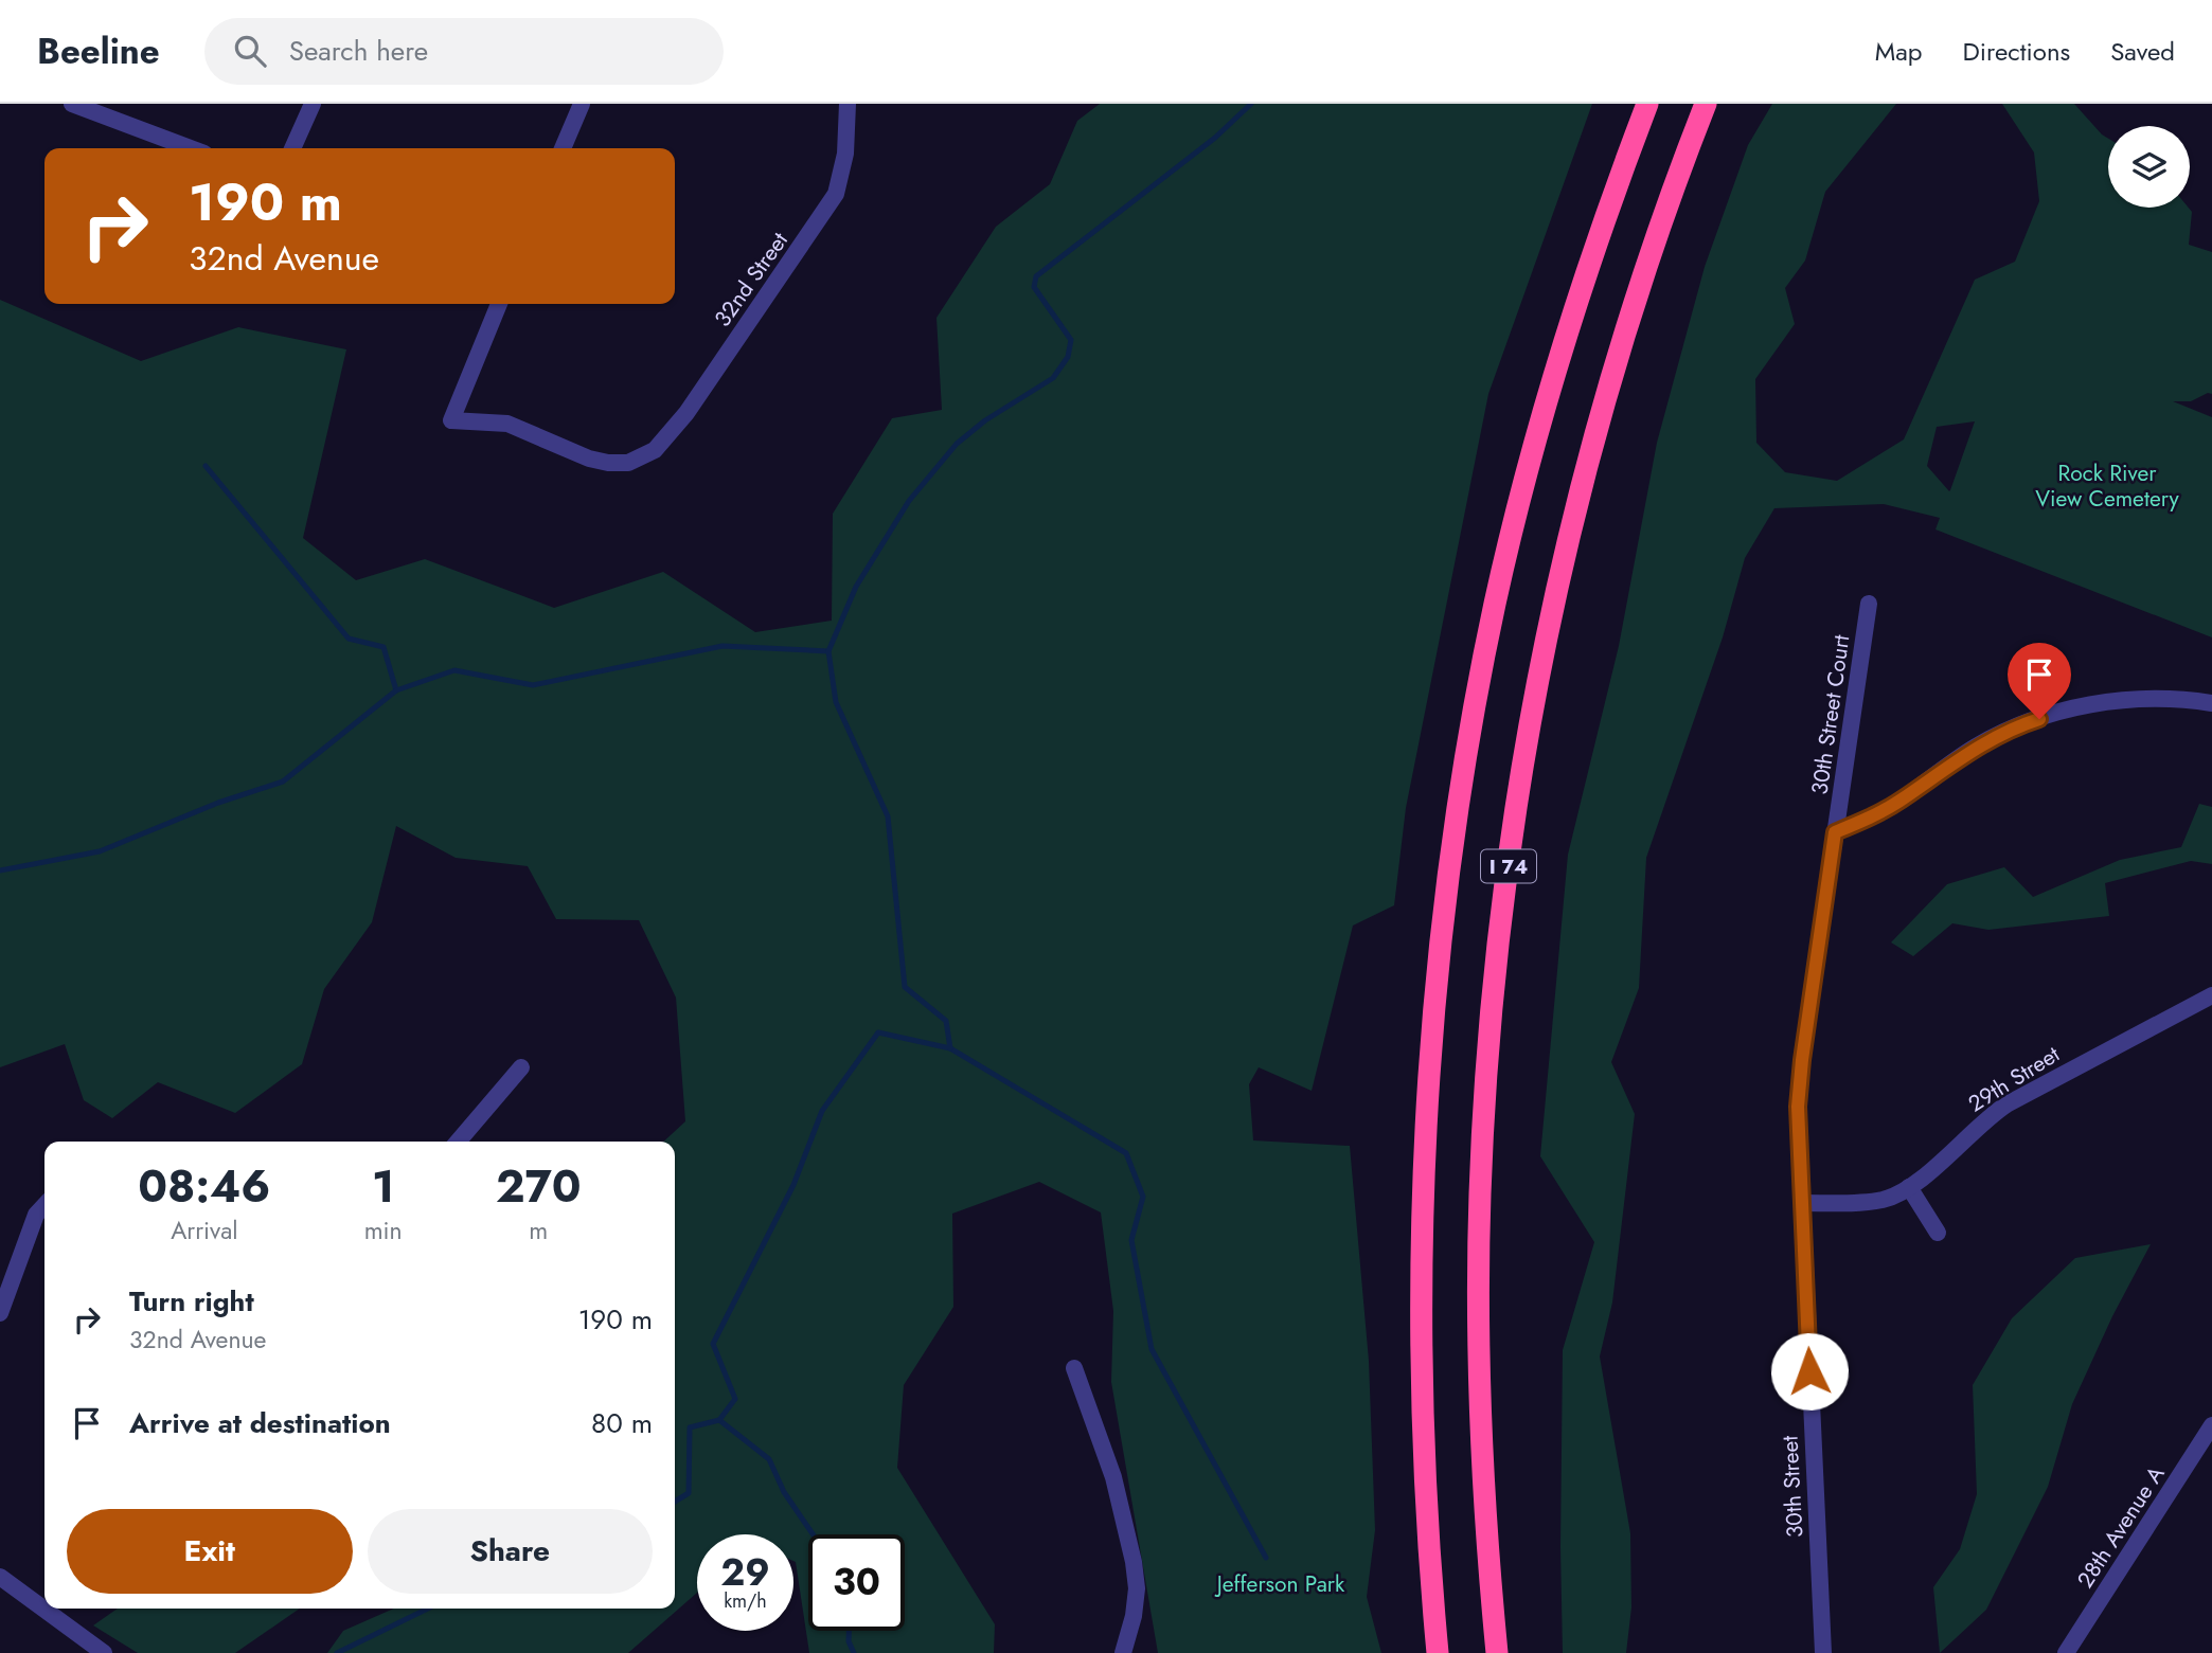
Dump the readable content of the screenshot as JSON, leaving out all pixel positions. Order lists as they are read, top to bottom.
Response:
{
  "streets": {
    "highway": ["I 74"],
    "street": [
      "32nd Street",
      "30th Street Court",
      "29th Street",
      "30th Street",
      "28th Avenue A"
    ]
  },
  "crossings": [
    ["30th Street Court", "30th Street"],
    ["29th Street", "30th Street"]
  ],
  "parks": ["Rock River View Cemetery", "Jefferson Park"],
  "page": {
    "header": "Beeline",
    "search": "Search here",
    "nav": ["Map", "Directions", "Saved"],
    "turn": ["190 m", "32nd Avenue"],
    "eta": [
      "08:46",
      "Arrival",
      "1",
      "min",
      "270",
      "m"
    ],
    "list": [
      {
        "name": "Turn right",
        "note": "32nd Avenue",
        "value": "190 m"
      },
      {
        "name": "Arrive at destination",
        "value": "80 m"
      }
    ],
    "buttons": ["Exit", "Share"],
    "speed": "29 km/h",
    "limit": "30"
  }
}
